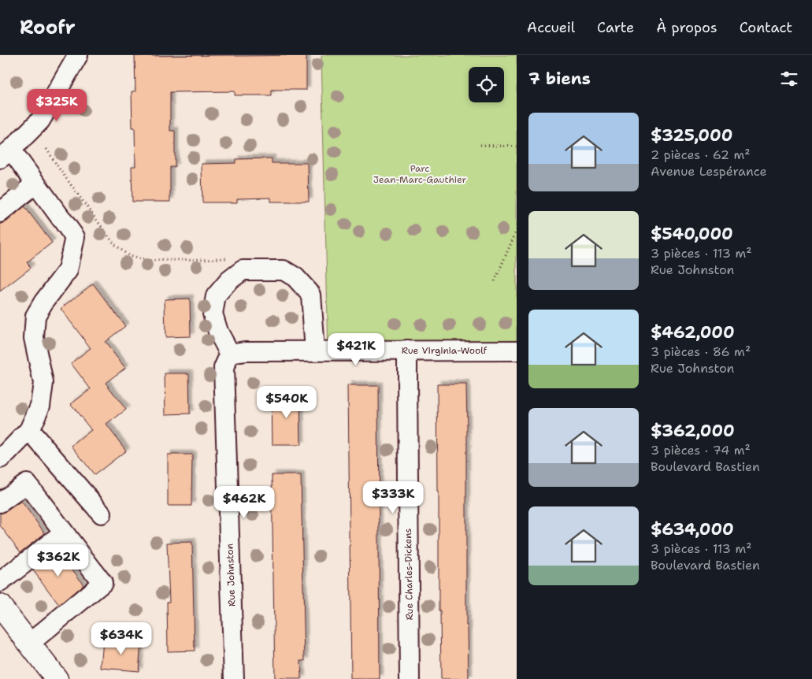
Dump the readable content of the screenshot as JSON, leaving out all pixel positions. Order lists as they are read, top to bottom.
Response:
{
  "streets": {
    "street": ["Rue Virginia-Woolf", "Rue Charles-Dickens", "Rue Johnston"]
  },
  "crossings": [
    ["Rue Virginia-Woolf", "Rue Charles-Dickens"],
    ["Rue Virginia-Woolf", "Rue Johnston"]
  ],
  "parks": ["Parc Jean-Marc-Gauthier"],
  "page": {
    "header": "Roofr",
    "nav": [
      "Accueil",
      "Carte",
      "À propos",
      "Contact"
    ],
    "heading": "7 biens",
    "price": [
      "$325K",
      "$421K",
      "$540K",
      "$333K",
      "$462K",
      "$362K",
      "$634K"
    ],
    "list": [
      {
        "name": "$325,000",
        "note": "2 pièces · 62 m² · Avenue Lespérance"
      },
      {
        "name": "$540,000",
        "note": "3 pièces · 113 m² · Rue Johnston"
      },
      {
        "name": "$462,000",
        "note": "3 pièces · 86 m² · Rue Johnston"
      },
      {
        "name": "$362,000",
        "note": "3 pièces · 74 m² · Boulevard Bastien"
      },
      {
        "name": "$634,000",
        "note": "3 pièces · 113 m² · Boulevard Bastien"
      }
    ]
  }
}
